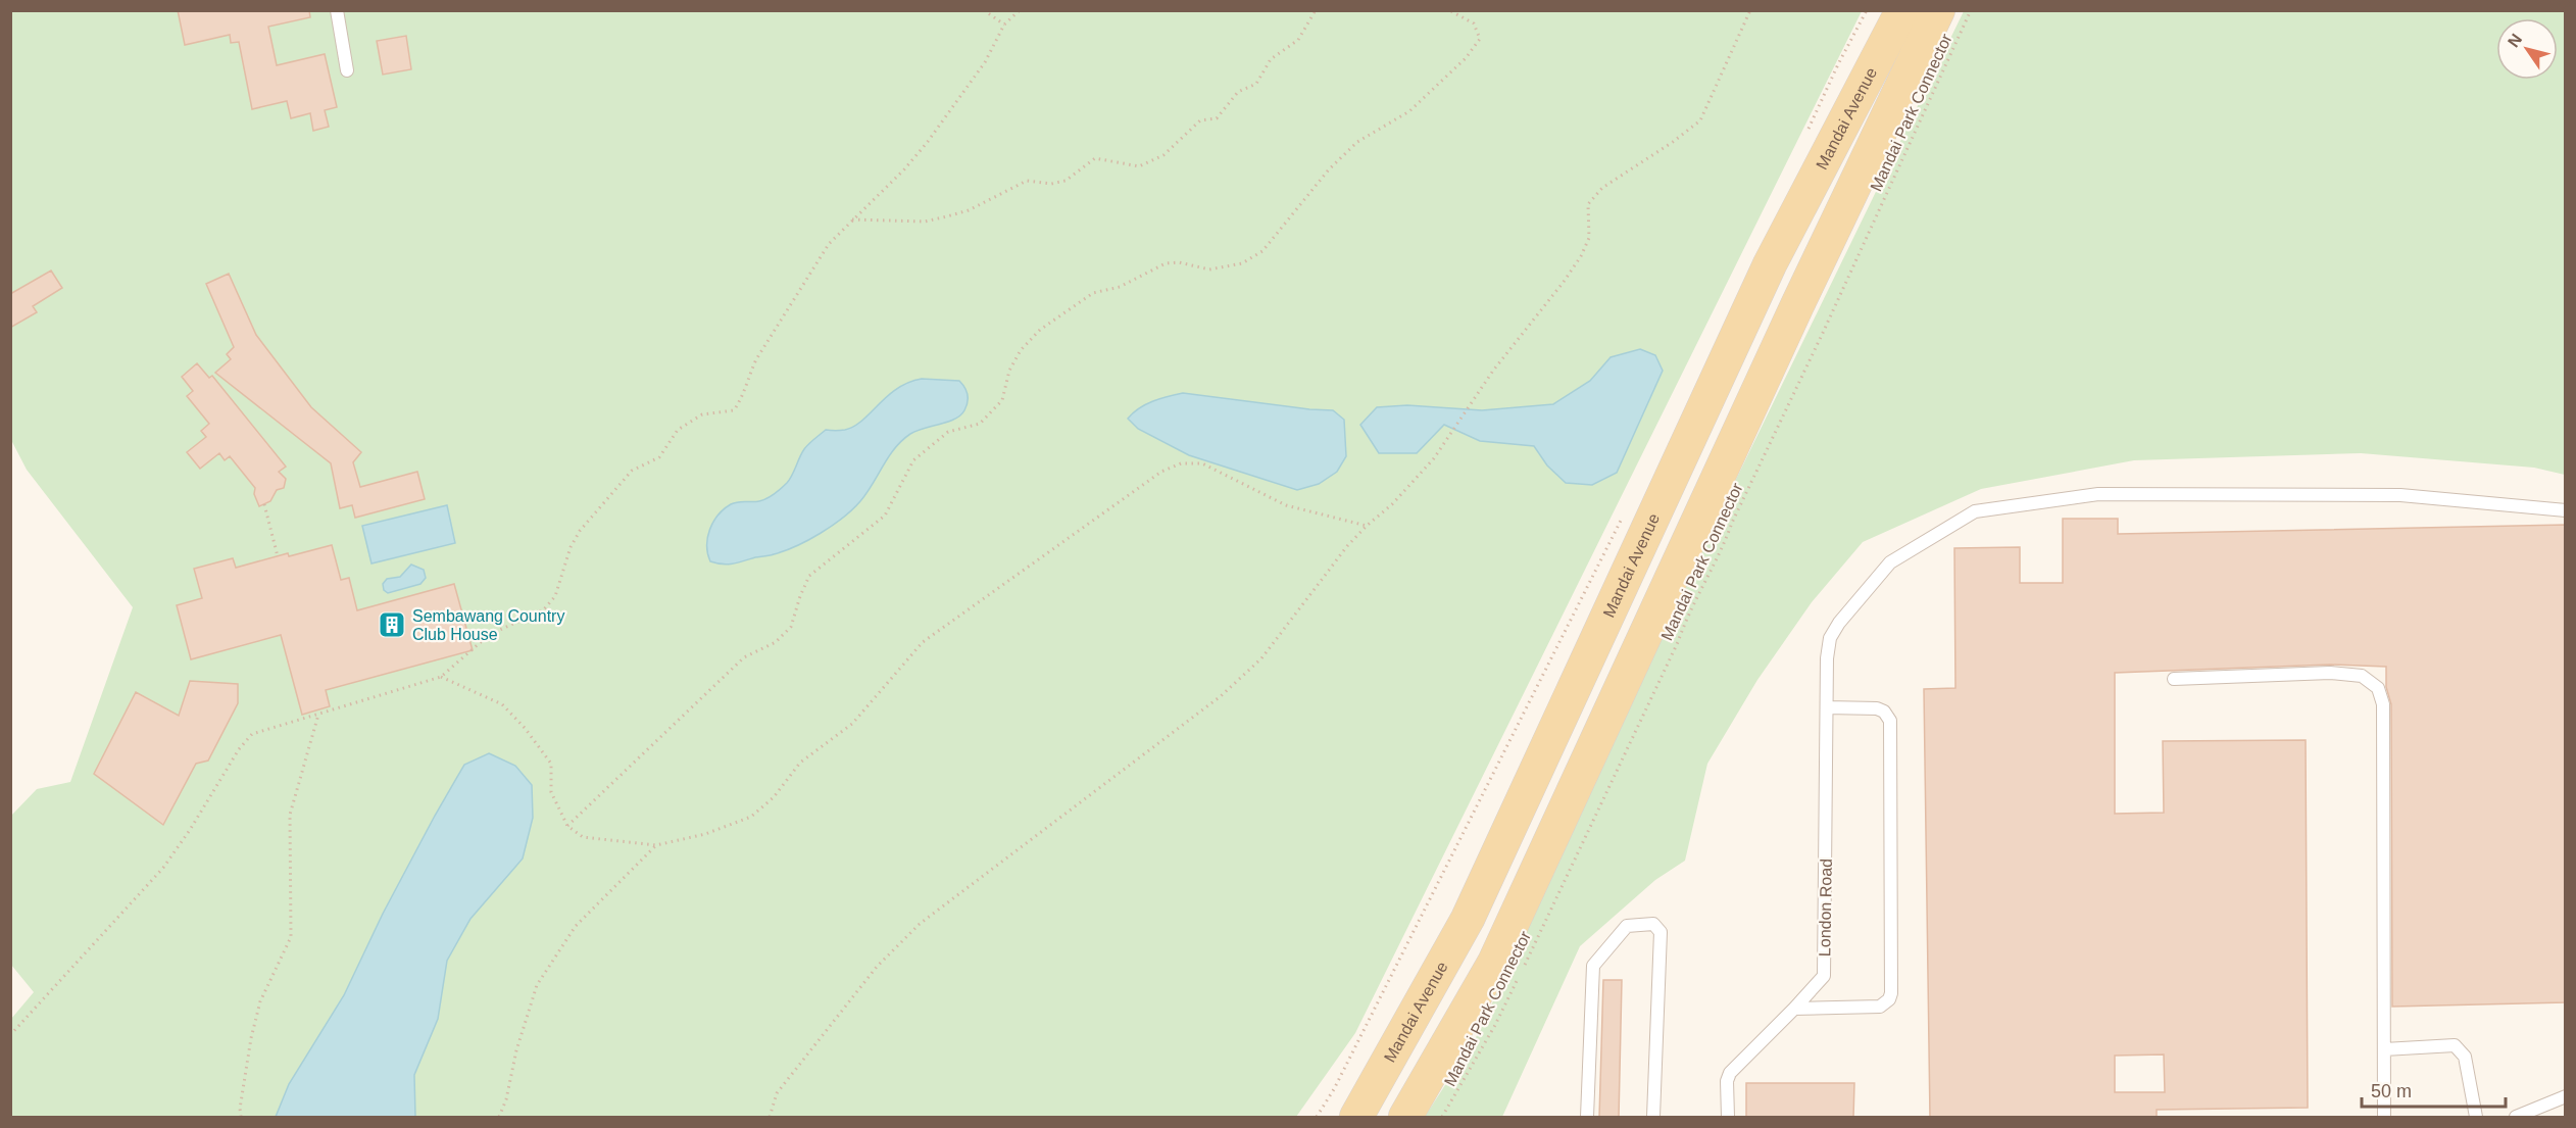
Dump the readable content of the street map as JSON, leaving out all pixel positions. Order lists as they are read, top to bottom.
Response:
{
  "streets": {
    "main road": ["Mandai Avenue"],
    "lane": ["London Road"],
    "path": ["Mandai Park Connector"]
  },
  "places": {
    "building": ["Sembawang Country Club House"]
  },
  "scale_bar": "50 m",
  "north": "top left"
}
